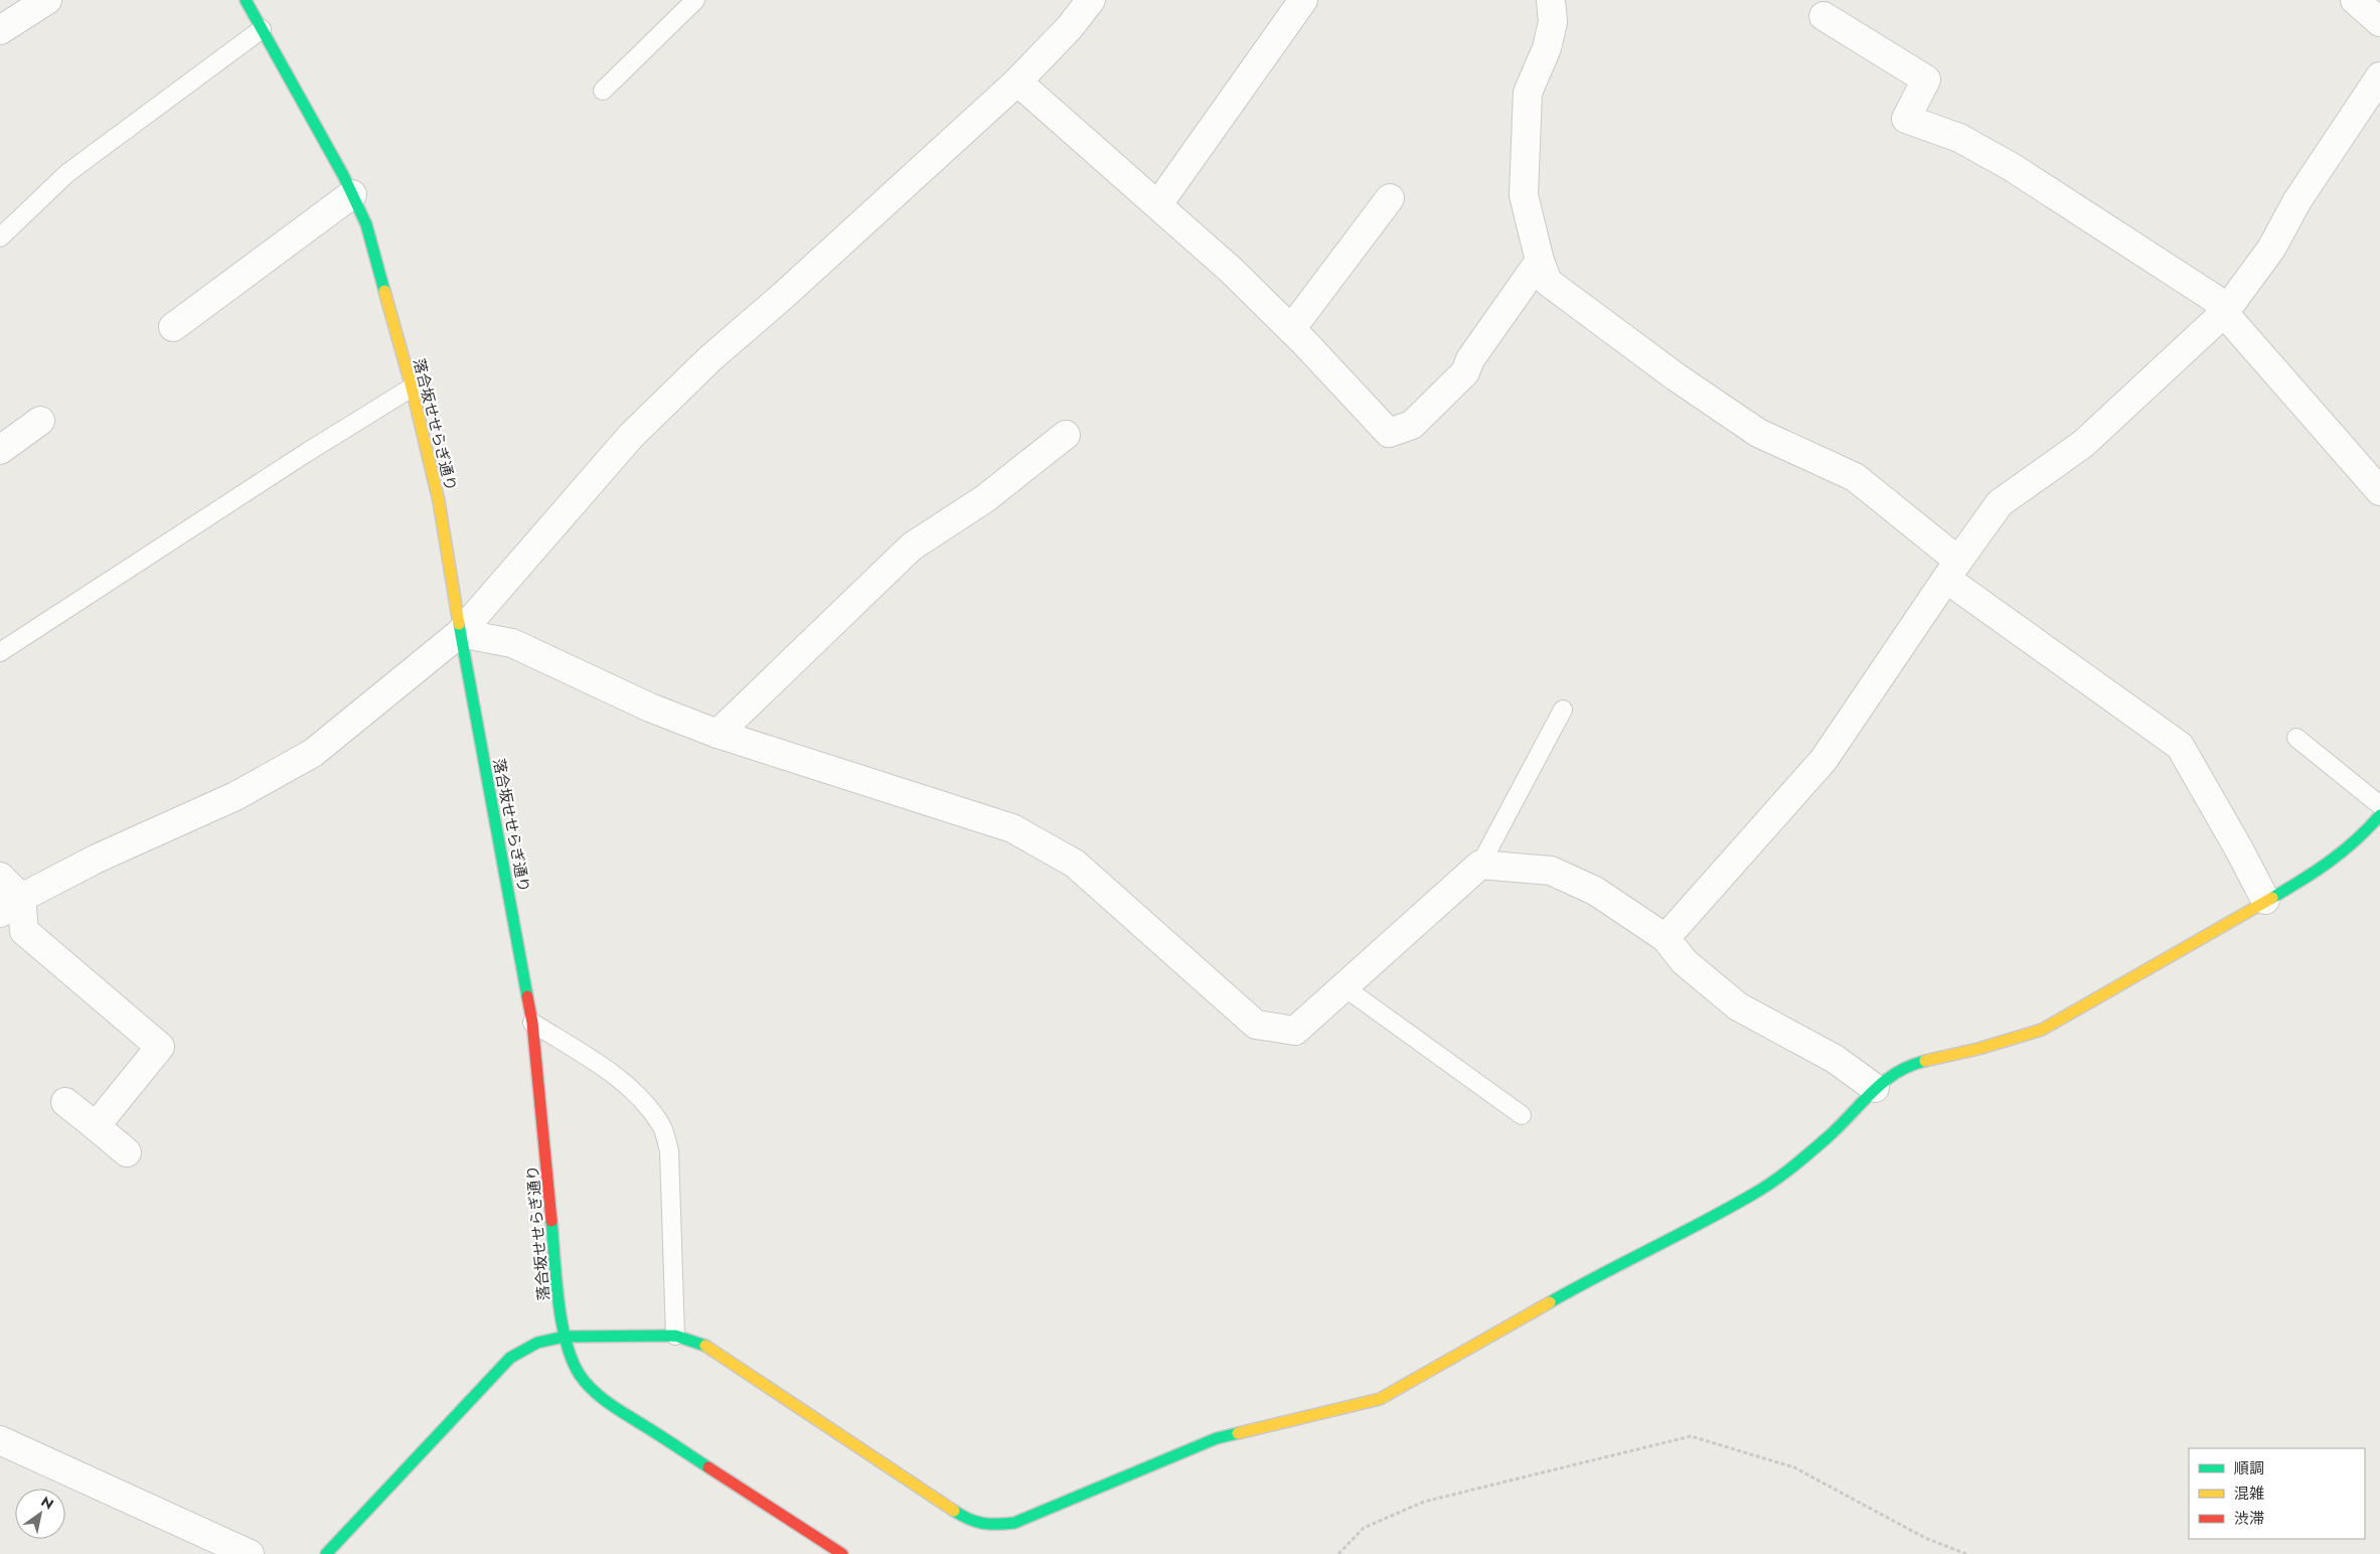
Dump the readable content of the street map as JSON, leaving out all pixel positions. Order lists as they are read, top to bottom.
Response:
{
  "streets": {
    "street": ["落合坂せせらぎ通り"]
  },
  "legend": ["順調", "混雑", "渋滞"],
  "north": "top right"
}
